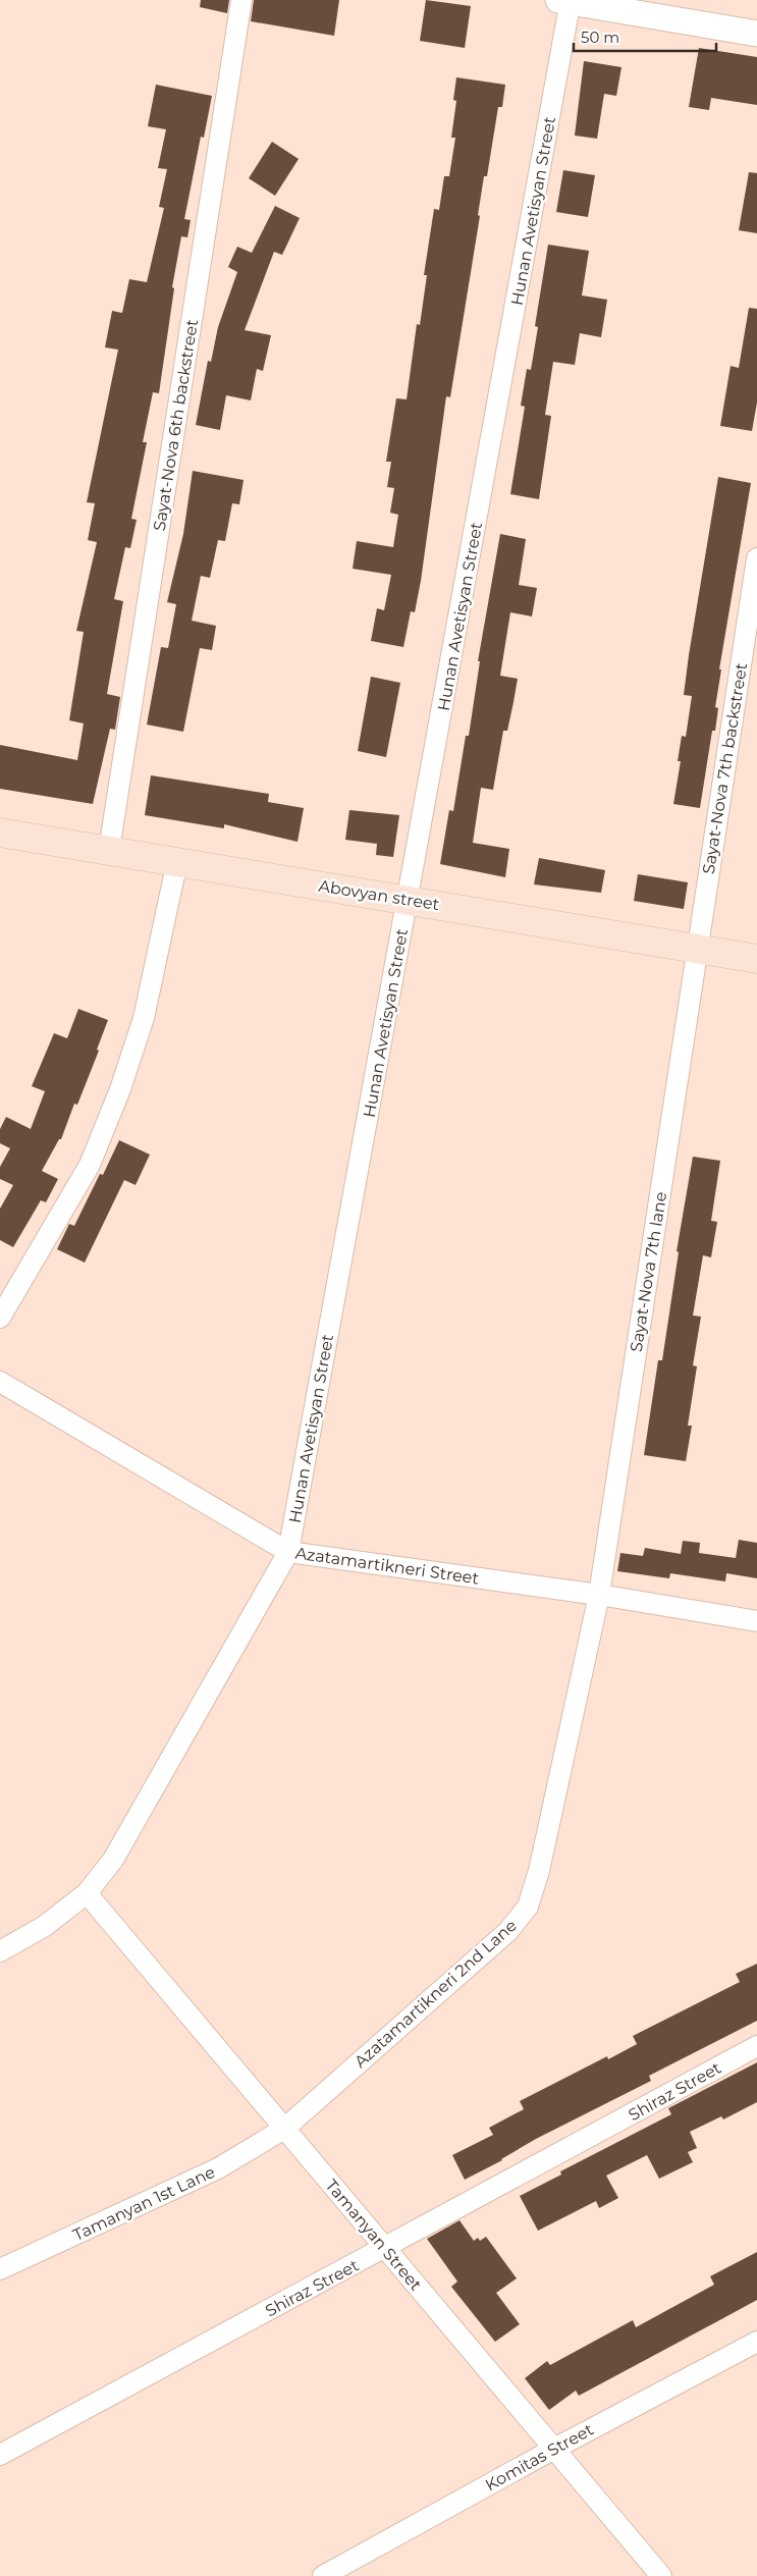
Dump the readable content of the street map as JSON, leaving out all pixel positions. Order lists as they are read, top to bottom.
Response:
{
  "streets": {
    "main road": ["Abovyan street"],
    "street": [
      "Hunan Avetisyan Street",
      "Sayat-Nova 6th backstreet",
      "Sayat-Nova 7th backstreet",
      "Sayat-Nova 7th lane",
      "Azatamartikneri Street",
      "Azatamartikneri 2nd Lane",
      "Shiraz Street",
      "Tamanyan 1st Lane",
      "Tamanyan Street",
      "Komitas Street"
    ]
  },
  "crossings": [
    ["Hunan Avetisyan Street", "Abovyan street"],
    ["Hunan Avetisyan Street", "Azatamartikneri Street"],
    ["Hunan Avetisyan Street", "Tamanyan Street"],
    ["Sayat-Nova 6th backstreet", "Abovyan street"],
    ["Sayat-Nova 7th backstreet", "Abovyan street"],
    ["Sayat-Nova 7th backstreet", "Sayat-Nova 7th lane"],
    ["Abovyan street", "Sayat-Nova 7th lane"],
    ["Sayat-Nova 7th lane", "Azatamartikneri Street"],
    ["Sayat-Nova 7th lane", "Azatamartikneri 2nd Lane"],
    ["Azatamartikneri Street", "Azatamartikneri 2nd Lane"],
    ["Azatamartikneri 2nd Lane", "Tamanyan 1st Lane"],
    ["Azatamartikneri 2nd Lane", "Tamanyan Street"],
    ["Shiraz Street", "Tamanyan Street"],
    ["Tamanyan 1st Lane", "Tamanyan Street"],
    ["Tamanyan Street", "Komitas Street"]
  ],
  "scale_bar": "50 m"
}
